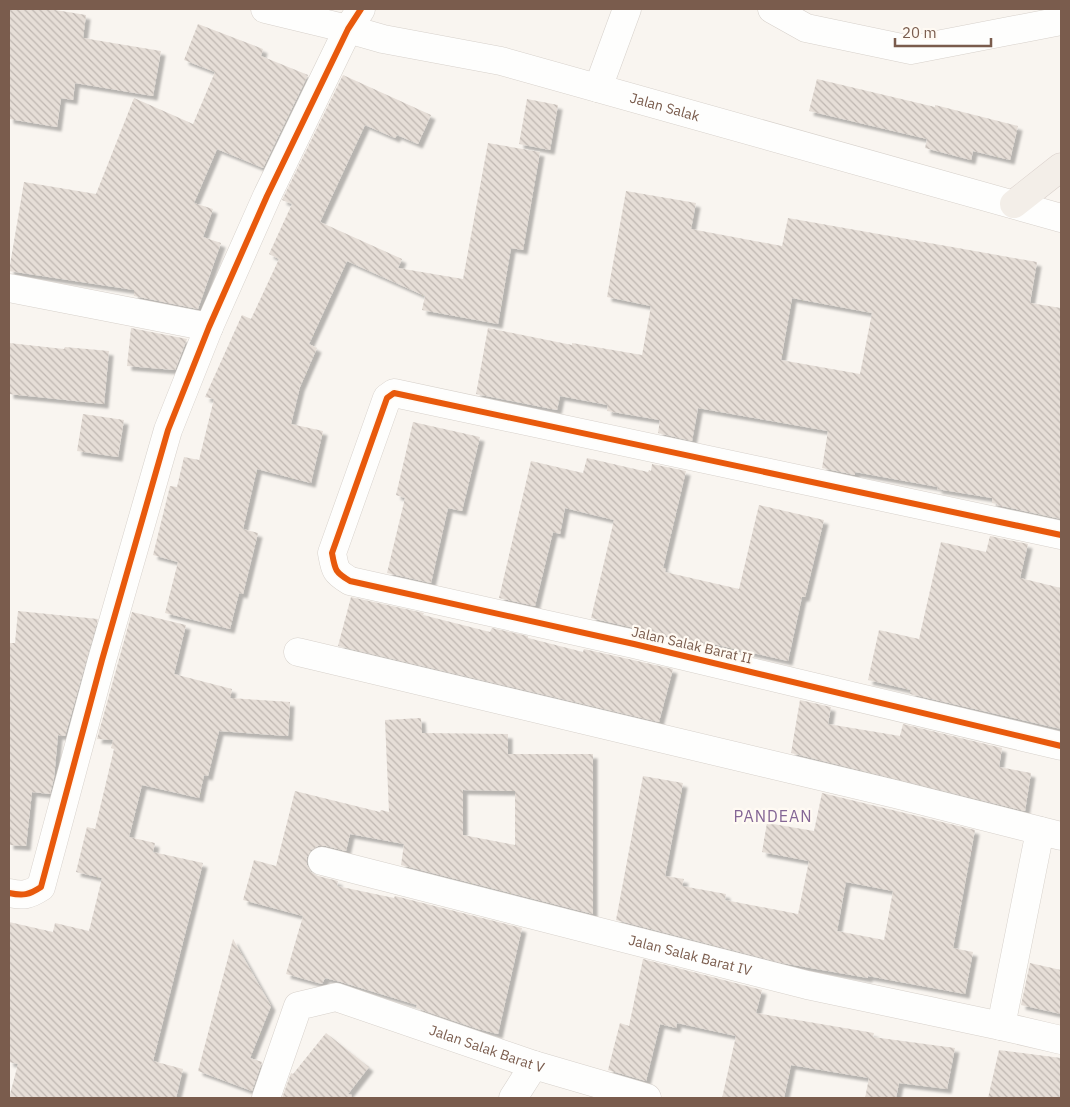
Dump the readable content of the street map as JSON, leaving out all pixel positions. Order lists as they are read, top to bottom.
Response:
{
  "streets": {
    "street": [
      "Jalan Salak",
      "Jalan Salak Barat II",
      "Jalan Salak Barat IV",
      "Jalan Salak Barat V"
    ]
  },
  "districts": ["PANDEAN"],
  "scale_bar": "20 m"
}
